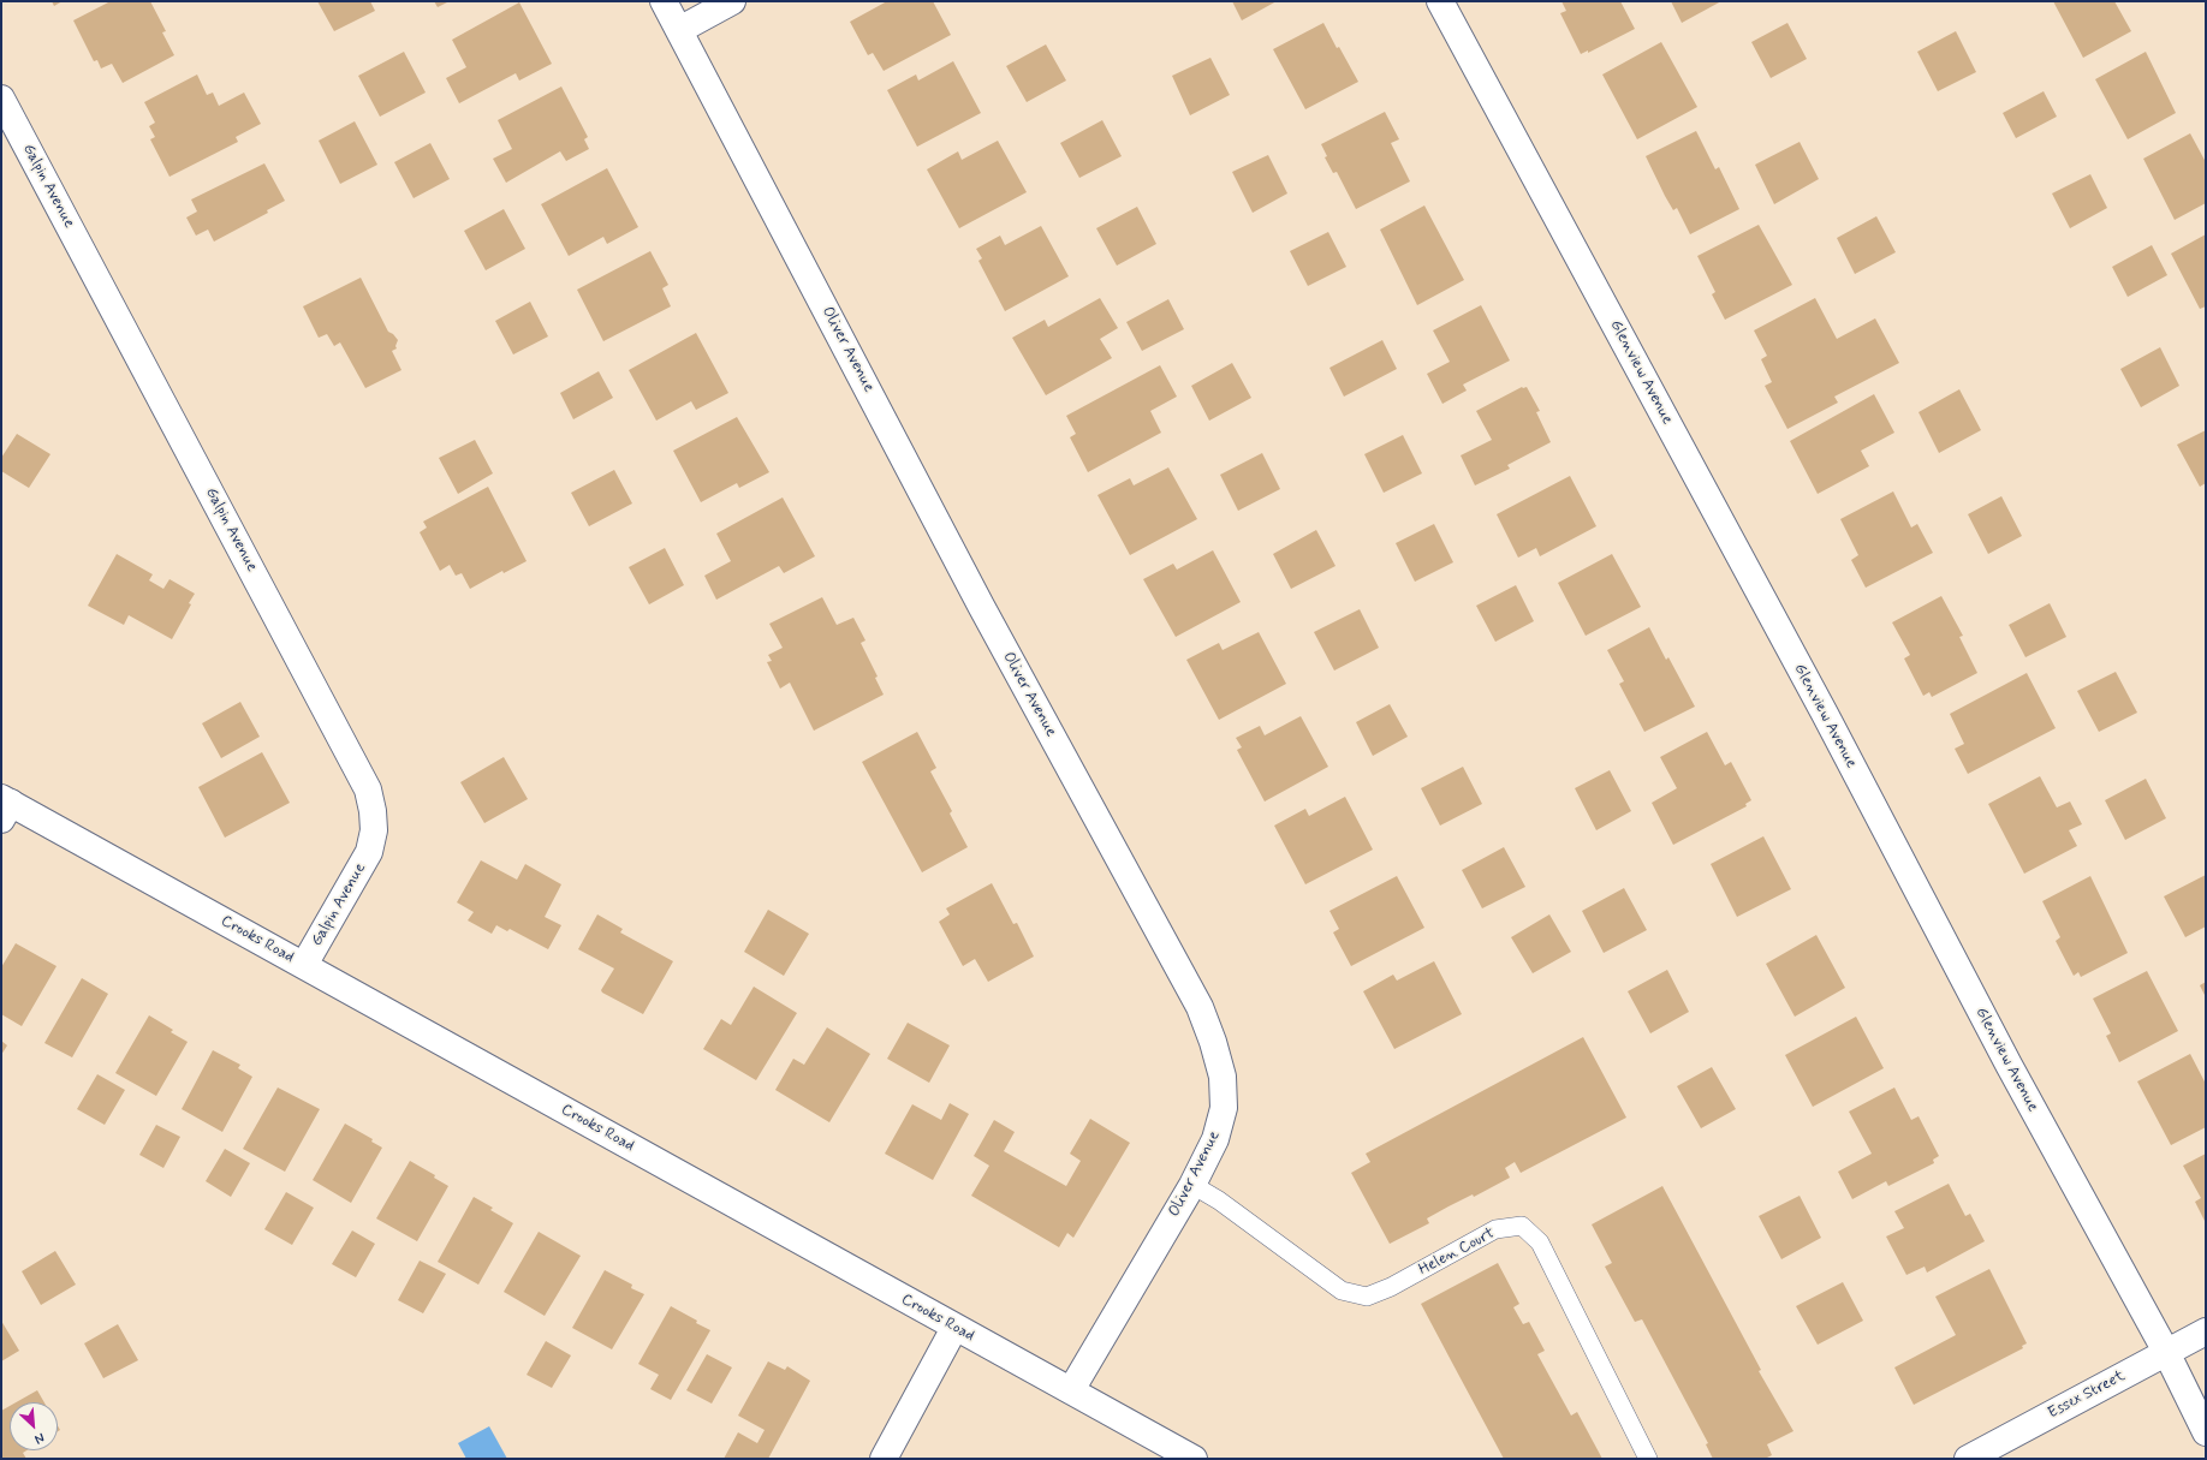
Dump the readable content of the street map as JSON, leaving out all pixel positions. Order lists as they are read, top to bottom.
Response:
{
  "streets": {
    "street": [
      "Galpin Avenue",
      "Oliver Avenue",
      "Glenview Avenue",
      "Crooks Road",
      "Essex Street"
    ],
    "lane": ["Helen Court"]
  },
  "crossings": [
    ["Galpin Avenue", "Crooks Road"],
    ["Oliver Avenue", "Crooks Road"],
    ["Oliver Avenue", "Helen Court"],
    ["Glenview Avenue", "Essex Street"]
  ],
  "north": "bottom right"
}
